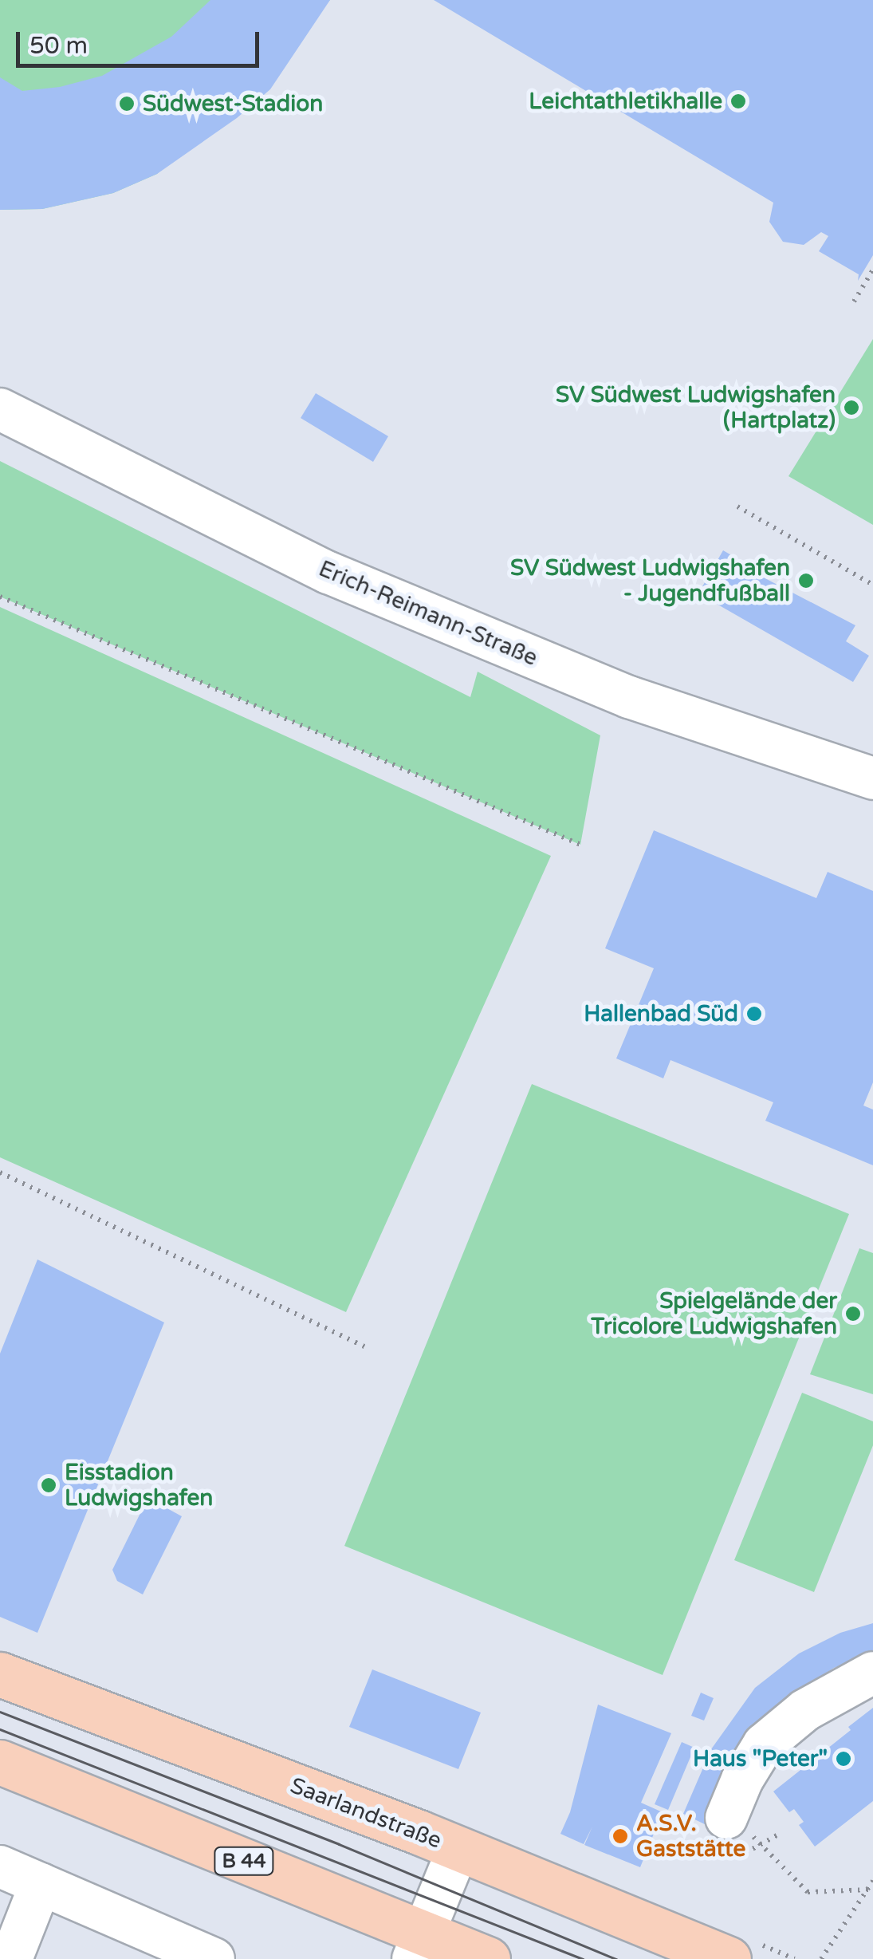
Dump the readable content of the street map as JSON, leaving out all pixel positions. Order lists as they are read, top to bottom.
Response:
{
  "streets": {
    "main road": ["Saarlandstraße", "B 44"],
    "street": ["Erich-Reimann-Straße"]
  },
  "places": [
    "Leichtathletikhalle",
    "Südwest-Stadion",
    "SV Südwest Ludwigshafen (Hartplatz)",
    "SV Südwest Ludwigshafen - Jugendfußball",
    "Hallenbad Süd",
    "Spielgelände der Tricolore Ludwigshafen",
    "Eisstadion Ludwigshafen",
    "Haus \"Peter\"",
    "A.S.V. Gaststätte"
  ],
  "scale_bar": "50 m"
}
